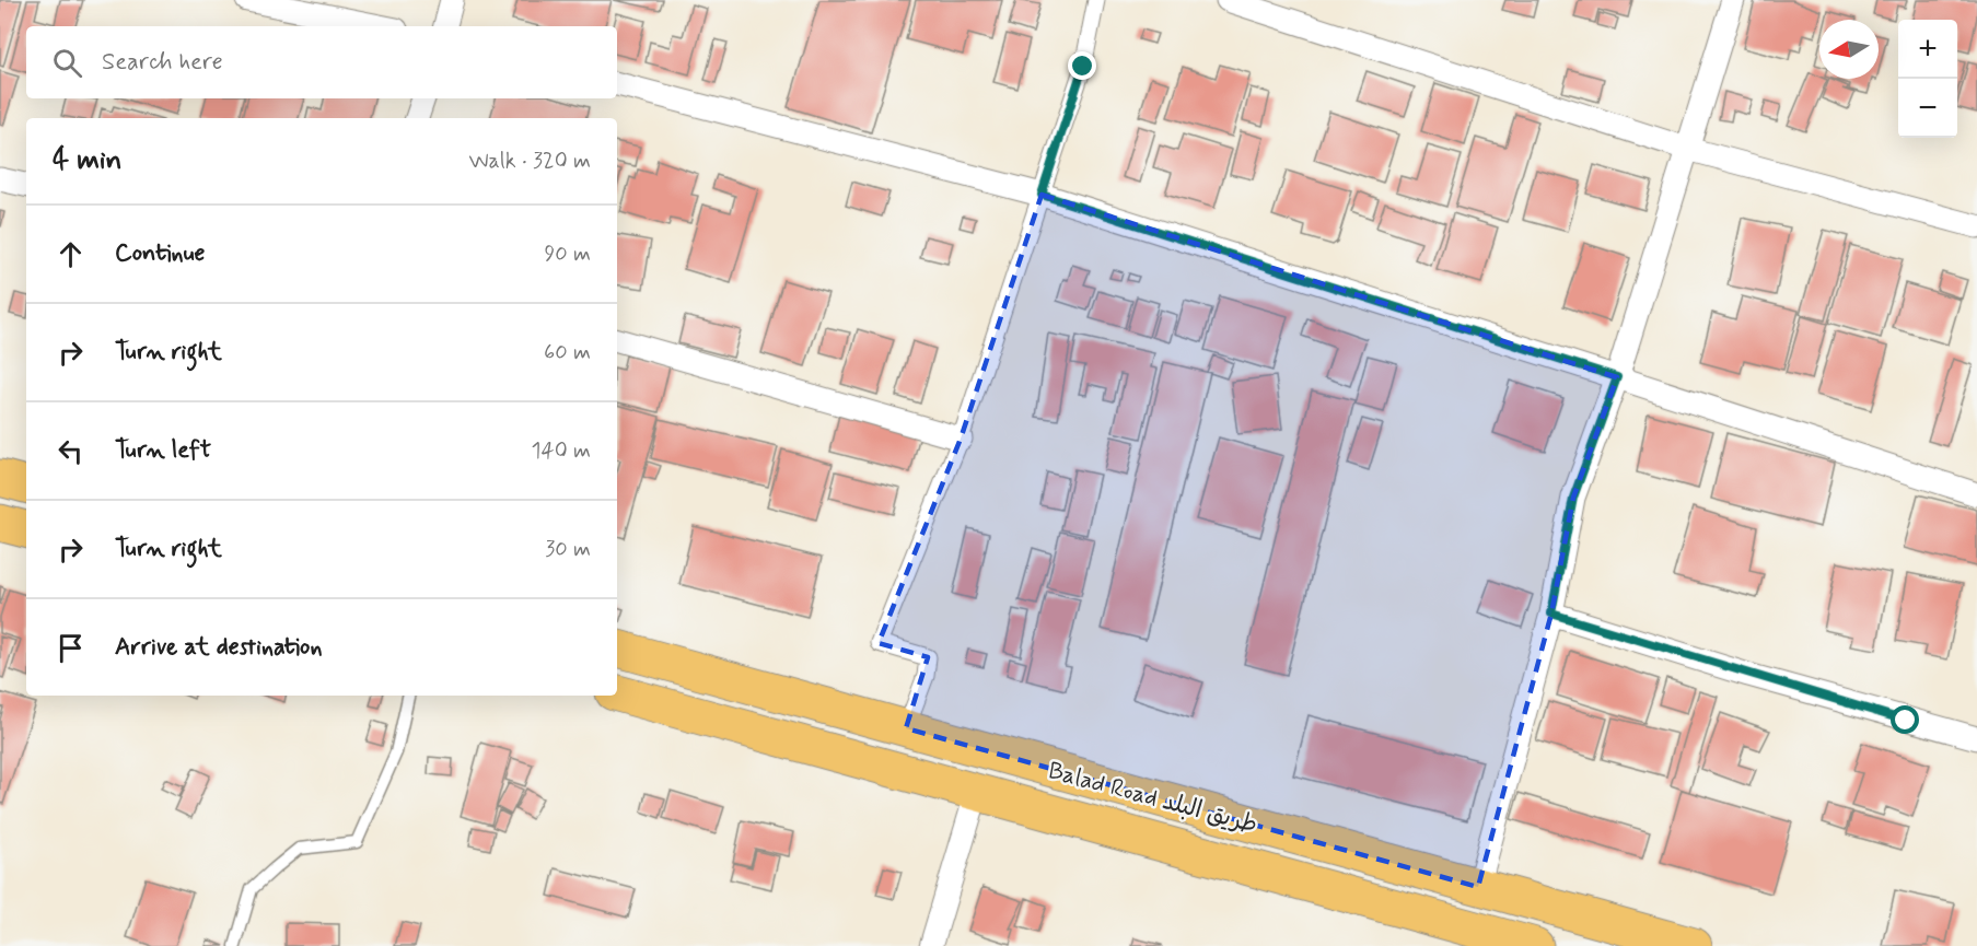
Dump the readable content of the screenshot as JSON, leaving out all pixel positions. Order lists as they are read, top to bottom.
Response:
{
  "streets": {
    "highway": ["Balad Road طريق البلد"]
  },
  "north": "left",
  "page": {
    "map_buttons": ["+", "−"],
    "search": "Search here",
    "heading": ["4 min", "Walk · 320 m"],
    "list": [
      ["Continue", "90 m"],
      ["Turn right", "60 m"],
      ["Turn left", "140 m"],
      ["Turn right", "30 m"],
      "Arrive at destination"
    ]
  }
}
